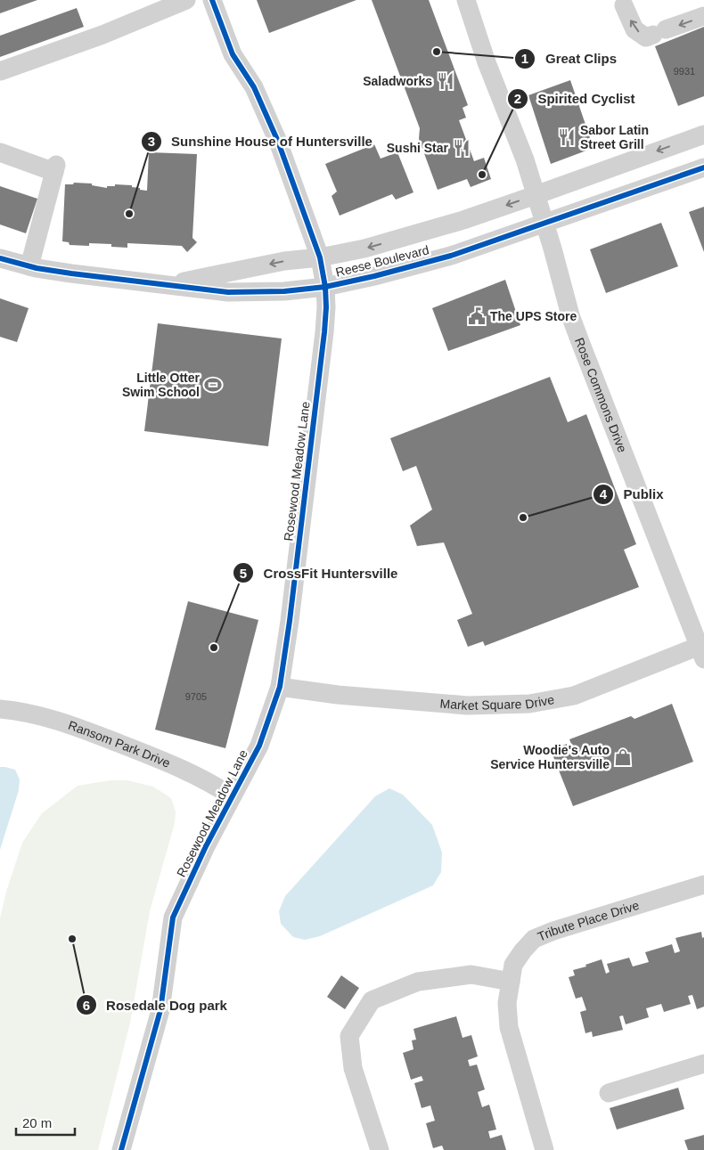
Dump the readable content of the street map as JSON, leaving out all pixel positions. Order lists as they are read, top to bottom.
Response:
{
  "streets": {
    "street": [
      "Reese Boulevard",
      "Rose Commons Drive",
      "Rosewood Meadow Lane",
      "Market Square Drive",
      "Ransom Park Drive",
      "Tribute Place Drive"
    ]
  },
  "crossings": [
    ["Reese Boulevard", "Rose Commons Drive"],
    ["Reese Boulevard", "Rosewood Meadow Lane"],
    ["Rose Commons Drive", "Market Square Drive"],
    ["Rosewood Meadow Lane", "Market Square Drive"],
    ["Rosewood Meadow Lane", "Ransom Park Drive"]
  ],
  "places": {
    "other": [
      "Great Clips",
      "Spirited Cyclist",
      "Sunshine House of Huntersville",
      "Publix",
      "CrossFit Huntersville",
      "Rosedale Dog park"
    ],
    "restaurant": ["Saladworks", "Sabor Latin Street Grill", "Sushi Star"],
    "public building": ["The UPS Store"],
    "sports": ["Little Otter Swim School"],
    "shop": ["Woodie's Auto Service Huntersville"]
  },
  "house_numbers": ["9931", "9705"],
  "scale_bar": "20 m"
}
